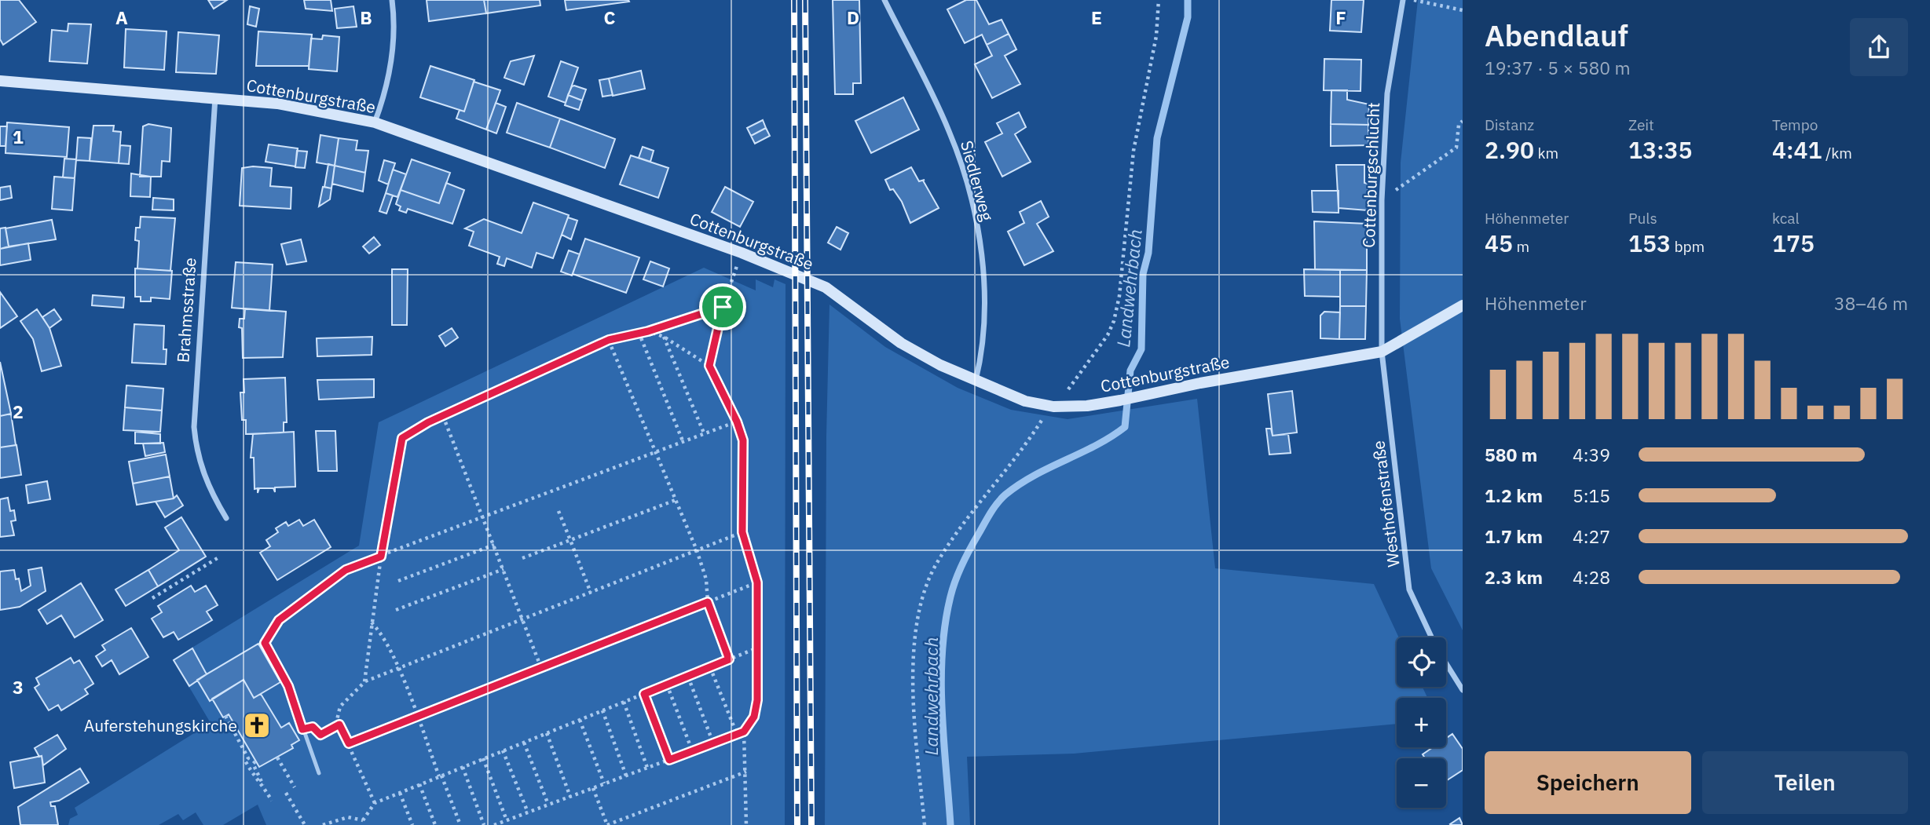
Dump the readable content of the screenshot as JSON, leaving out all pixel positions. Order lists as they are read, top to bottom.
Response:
{
  "streets": {
    "street": [
      "Cottenburgstraße",
      "Cottenburgschlucht",
      "Siedlerweg",
      "Brahmsstraße",
      "Westhofenstraße"
    ]
  },
  "crossings": [
    ["Cottenburgstraße", "Cottenburgschlucht"],
    ["Cottenburgstraße", "Siedlerweg"],
    ["Cottenburgstraße", "Brahmsstraße"],
    ["Cottenburgstraße", "Westhofenstraße"],
    ["Cottenburgschlucht", "Westhofenstraße"]
  ],
  "water": ["Landwehrbach"],
  "places": {
    "church": ["Auferstehungskirche"]
  },
  "page": {
    "heading": ["Abendlauf", "19:37 · 5 × 580 m"],
    "stats": [
      ["Distanz", "2.90 km"],
      ["Zeit", "13:35"],
      ["Tempo", "4:41 /km"],
      ["Höhenmeter", "45 m"],
      ["Puls", "153 bpm"],
      ["kcal", "175"]
    ],
    "chart": ["Höhenmeter", "38–46 m"],
    "list": [
      {
        "name": "580 m",
        "note": "4:39"
      },
      {
        "name": "1.2 km",
        "note": "5:15"
      },
      {
        "name": "1.7 km",
        "note": "4:27"
      },
      {
        "name": "2.3 km",
        "note": "4:28"
      }
    ],
    "map_buttons": ["+", "−"],
    "buttons": ["Speichern", "Teilen"]
  },
  "grid": {
    "columns": [
      "A",
      "B",
      "C",
      "D",
      "E",
      "F"
    ],
    "rows": ["1", "2", "3"]
  }
}
